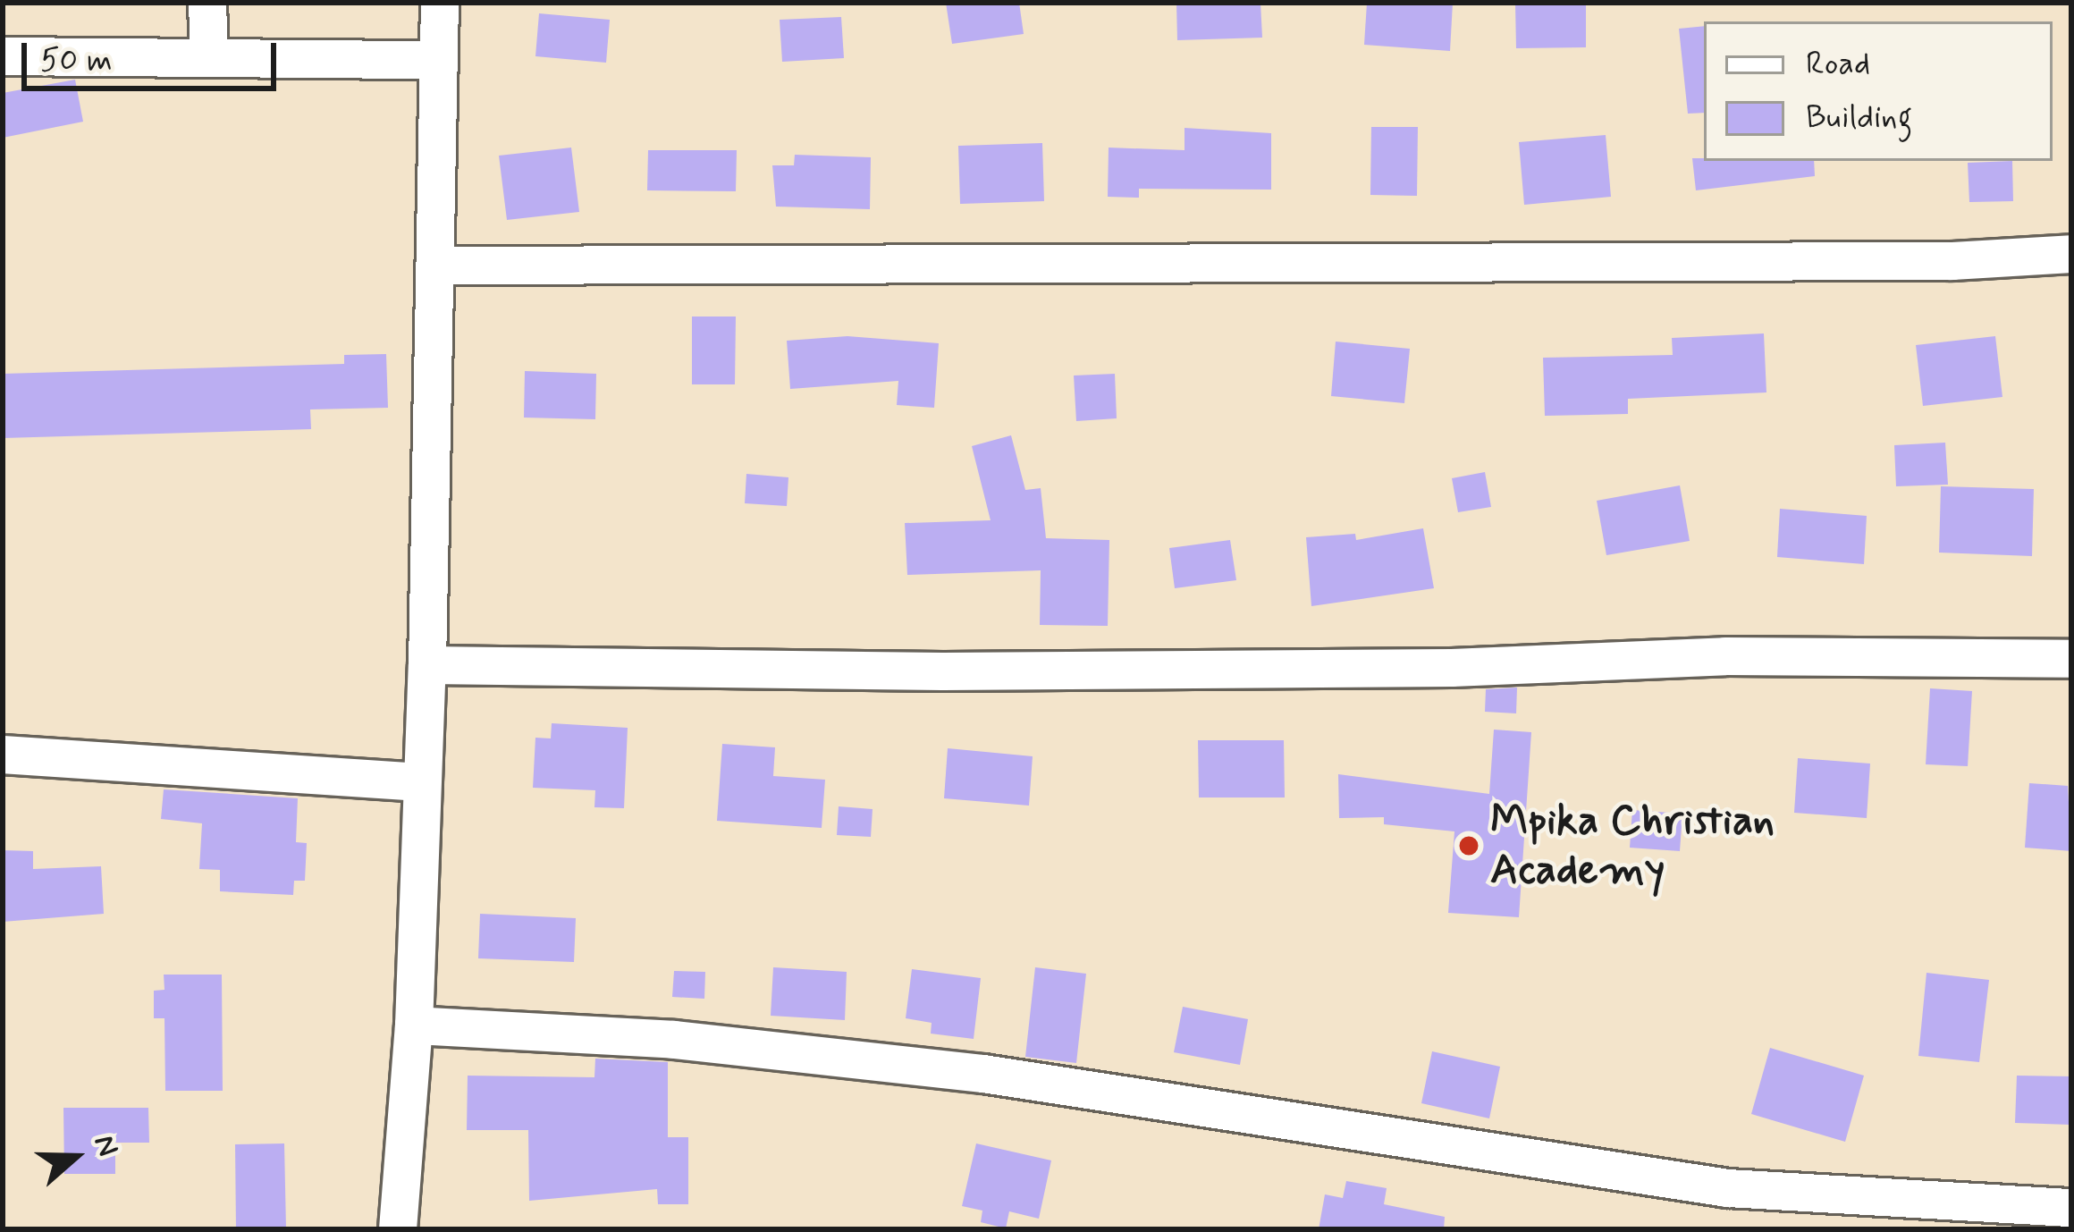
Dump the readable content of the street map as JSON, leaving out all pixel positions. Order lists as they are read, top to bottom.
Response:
{
  "places": ["Mpika Christian Academy"],
  "legend": ["Road", "Building"],
  "scale_bar": "50 m",
  "north": "right"
}
